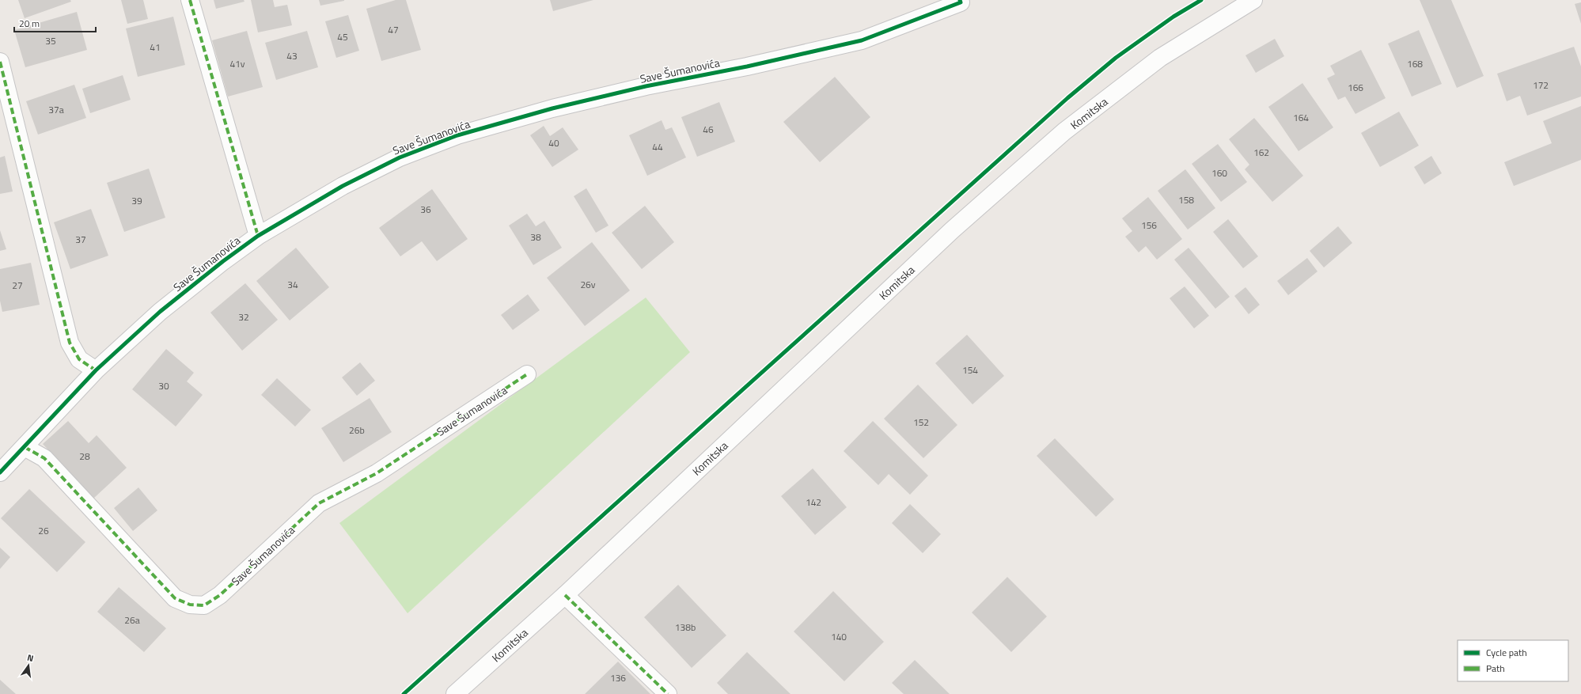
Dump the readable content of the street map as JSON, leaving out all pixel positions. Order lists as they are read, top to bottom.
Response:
{
  "streets": {
    "street": ["Save Šumanovića", "Komitska"]
  },
  "house_numbers": [
    "47",
    "45",
    "35",
    "41",
    "43",
    "41v",
    "168",
    "172",
    "166",
    "37a",
    "164",
    "46",
    "40",
    "44",
    "162",
    "160",
    "158",
    "39",
    "36",
    "156",
    "38",
    "37",
    "34",
    "26v",
    "27",
    "32",
    "154",
    "30",
    "152",
    "26b",
    "28",
    "142",
    "26",
    "26a",
    "138b",
    "140",
    "136"
  ],
  "legend": ["Cycle path", "Path"],
  "scale_bar": "20 m",
  "north": "top"
}
